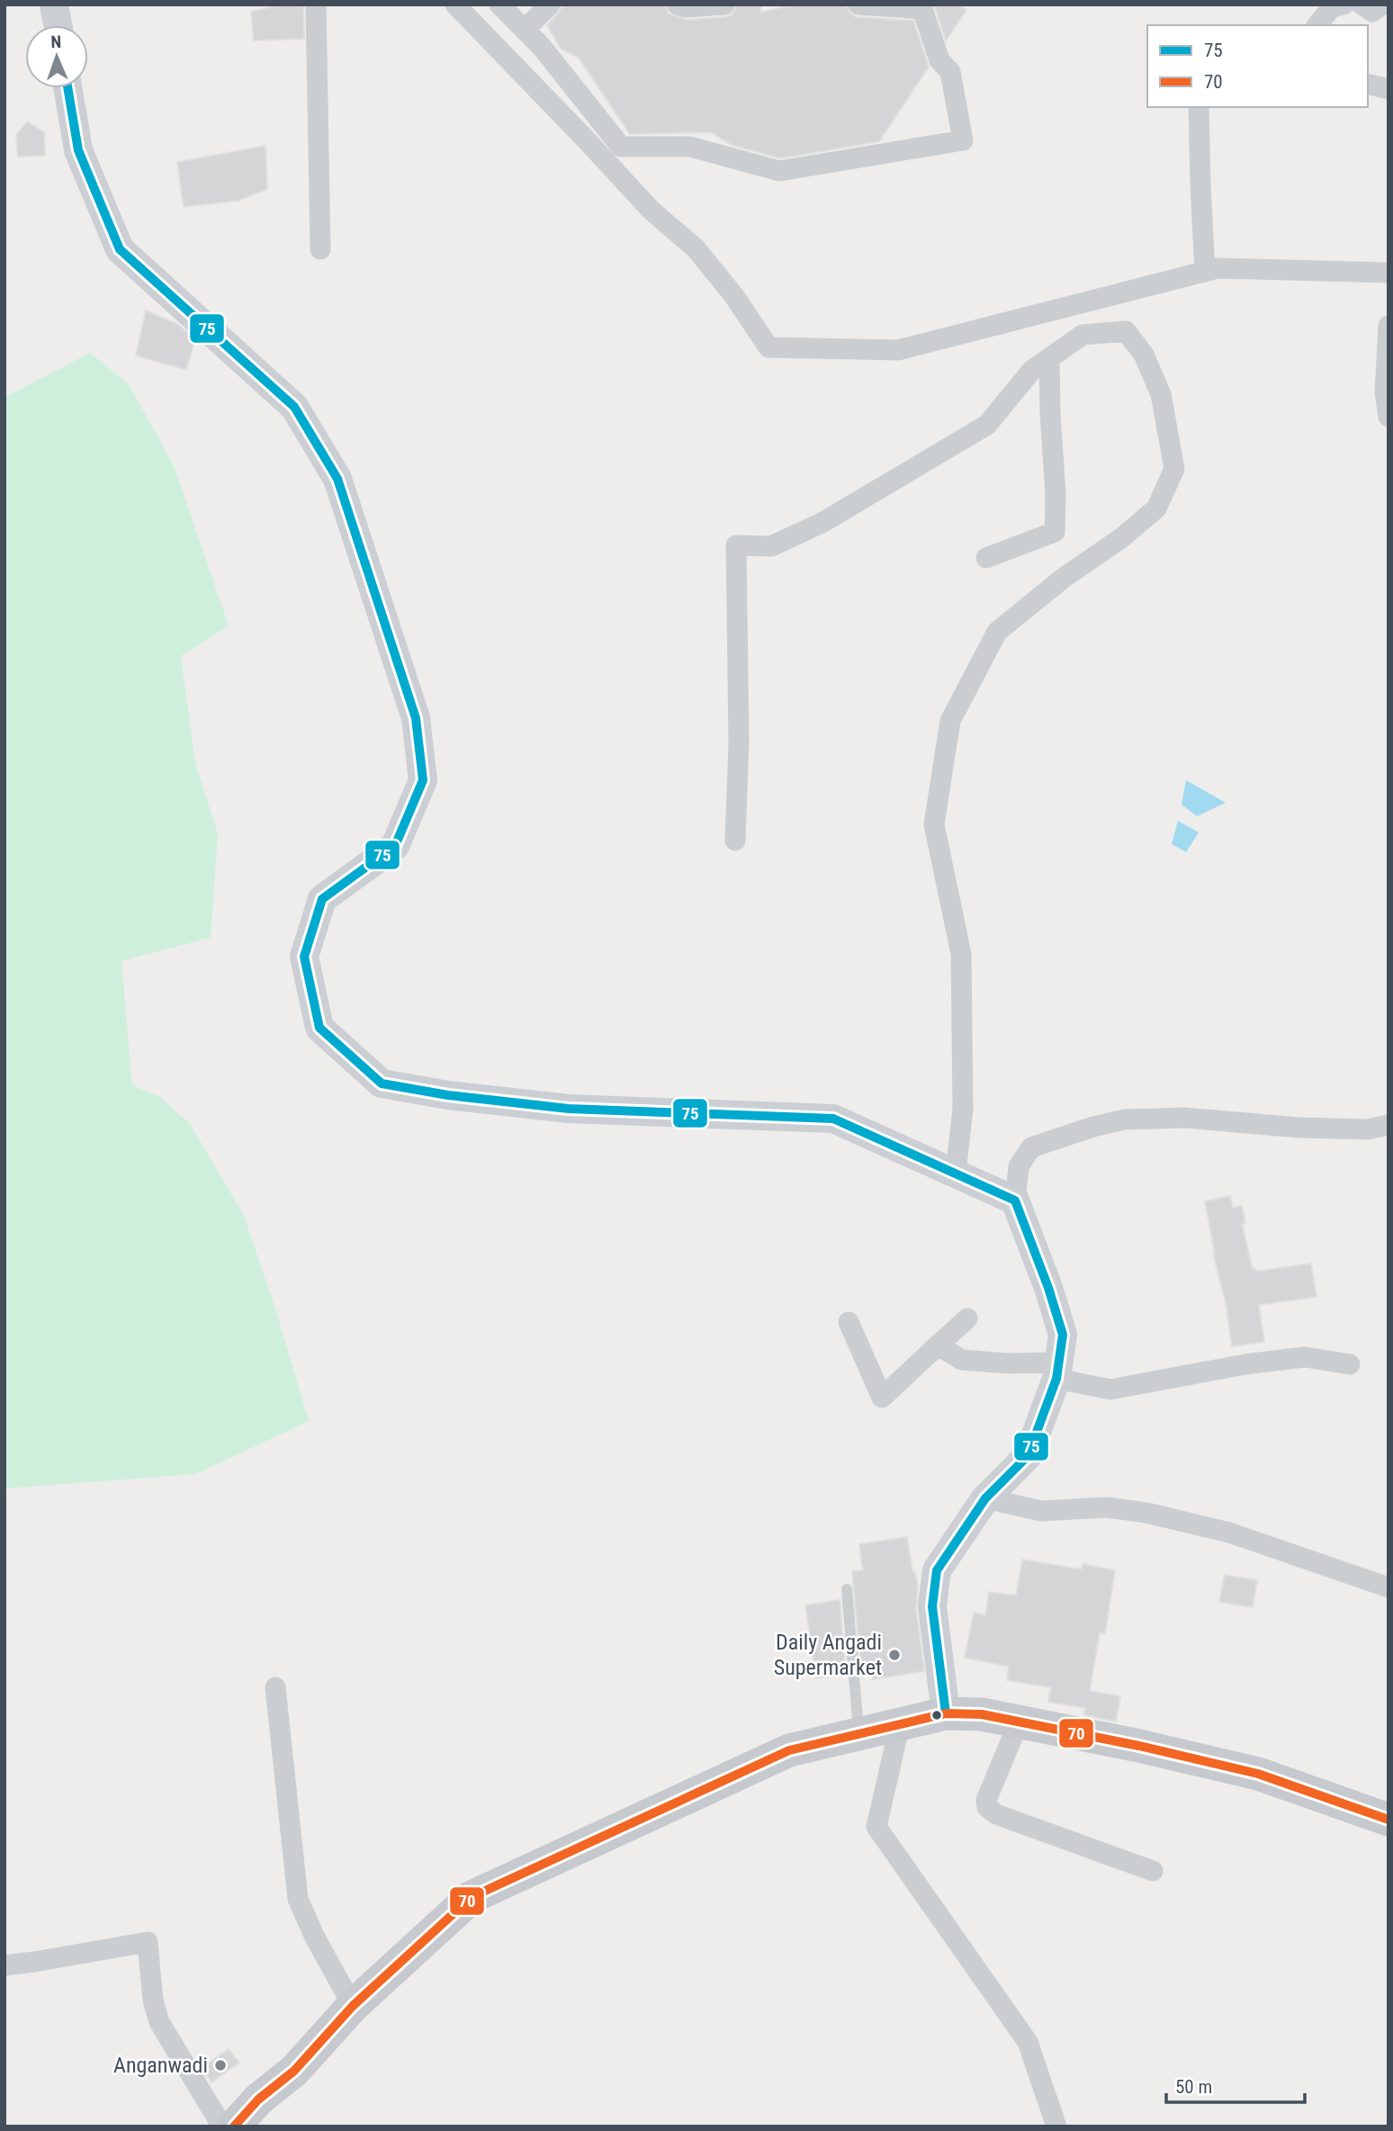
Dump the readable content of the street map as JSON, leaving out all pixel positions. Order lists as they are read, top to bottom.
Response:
{
  "places": ["Daily Angadi Supermarket", "Anganwadi"],
  "lines": ["transit line 75", "transit line 70"],
  "legend": ["75", "70"],
  "scale_bar": "50 m",
  "north": "top"
}
